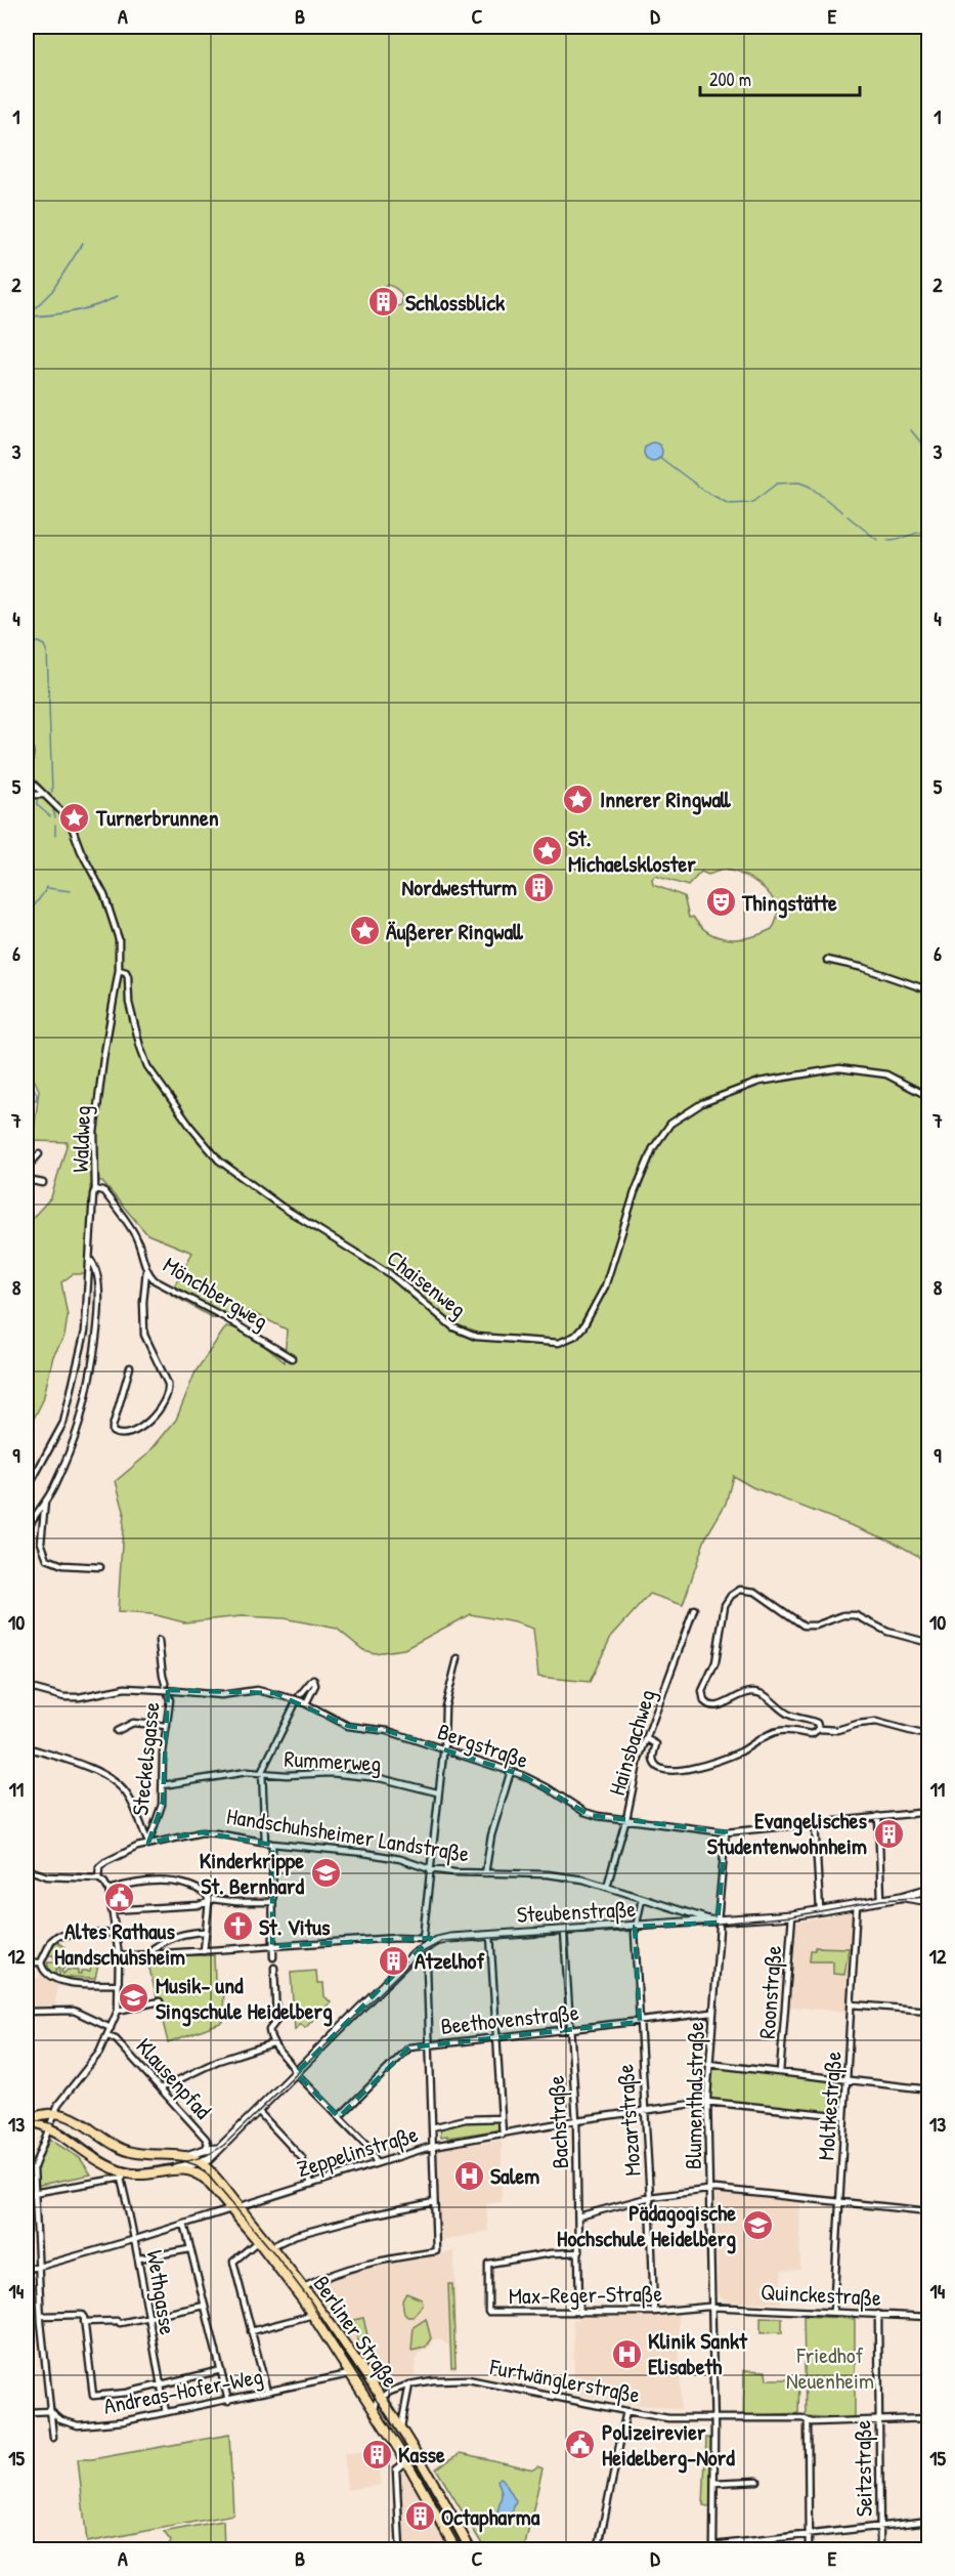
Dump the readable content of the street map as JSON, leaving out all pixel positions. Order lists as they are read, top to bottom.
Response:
{
  "streets": {
    "main road": ["Handschuhsheimer Landstraße", "Steubenstraße", "Berliner Straße"],
    "street": [
      "Waldweg",
      "Chaisenweg",
      "Mönchbergweg",
      "Hainsbachweg",
      "Bergstraße",
      "Steckelsgasse",
      "Rummerweg",
      "Roonstraße",
      "Beethovenstraße",
      "Klausenpfad",
      "Blumenthalstraße",
      "Moltkestraße",
      "Mozartstraße",
      "Bachstraße",
      "Zeppelinstraße",
      "Wethgasse",
      "Max-Reger-Straße",
      "Quinckestraße",
      "Furtwänglerstraße",
      "Andreas-Hofer-Weg",
      "Seitzstraße"
    ]
  },
  "crossings": [
    ["Waldweg", "Chaisenweg"],
    ["Waldweg", "Mönchbergweg"],
    ["Hainsbachweg", "Bergstraße"],
    ["Hainsbachweg", "Handschuhsheimer Landstraße"],
    ["Bergstraße", "Blumenthalstraße"],
    ["Steckelsgasse", "Rummerweg"],
    ["Steckelsgasse", "Handschuhsheimer Landstraße"],
    ["Handschuhsheimer Landstraße", "Steubenstraße"],
    ["Handschuhsheimer Landstraße", "Roonstraße"],
    ["Handschuhsheimer Landstraße", "Blumenthalstraße"],
    ["Handschuhsheimer Landstraße", "Moltkestraße"],
    ["Steubenstraße", "Blumenthalstraße"],
    ["Steubenstraße", "Mozartstraße"],
    ["Steubenstraße", "Bachstraße"],
    ["Beethovenstraße", "Blumenthalstraße"],
    ["Beethovenstraße", "Mozartstraße"],
    ["Beethovenstraße", "Bachstraße"],
    ["Blumenthalstraße", "Zeppelinstraße"],
    ["Blumenthalstraße", "Max-Reger-Straße"],
    ["Blumenthalstraße", "Quinckestraße"],
    ["Blumenthalstraße", "Furtwänglerstraße"],
    ["Moltkestraße", "Zeppelinstraße"],
    ["Moltkestraße", "Quinckestraße"],
    ["Mozartstraße", "Zeppelinstraße"],
    ["Mozartstraße", "Max-Reger-Straße"],
    ["Bachstraße", "Zeppelinstraße"],
    ["Bachstraße", "Max-Reger-Straße"],
    ["Zeppelinstraße", "Wethgasse"],
    ["Zeppelinstraße", "Berliner Straße"],
    ["Wethgasse", "Andreas-Hofer-Weg"],
    ["Max-Reger-Straße", "Quinckestraße"],
    ["Quinckestraße", "Seitzstraße"],
    ["Berliner Straße", "Furtwänglerstraße"],
    ["Berliner Straße", "Andreas-Hofer-Weg"],
    ["Furtwänglerstraße", "Seitzstraße"]
  ],
  "parks": ["Friedhof Neuenheim"],
  "places": {
    "building": [
      "Schlossblick",
      "Nordwestturm",
      "Evangelisches Studentenwohnheim",
      "Atzelhof",
      "Kasse",
      "Octapharma"
    ],
    "place": [
      "Innerer Ringwall",
      "Turnerbrunnen",
      "St. Michaelskloster",
      "Äußerer Ringwall"
    ],
    "theatre": ["Thingstätte"],
    "school or university": ["Kinderkrippe St. Bernhard", "Musik- und Singschule Heidelberg", "Pädagogische Hochschule Heidelberg"],
    "public building": ["Altes Rathaus Handschuhsheim", "Polizeirevier Heidelberg-Nord"],
    "church": ["St. Vitus"],
    "hospital": ["Salem", "Klinik Sankt Elisabeth"]
  },
  "scale_bar": "200 m",
  "grid": {
    "columns": [
      "A",
      "B",
      "C",
      "D",
      "E"
    ],
    "rows": [
      "1",
      "2",
      "3",
      "4",
      "5",
      "6",
      "7",
      "8",
      "9",
      "10",
      "11",
      "12",
      "13",
      "14",
      "15"
    ]
  }
}
